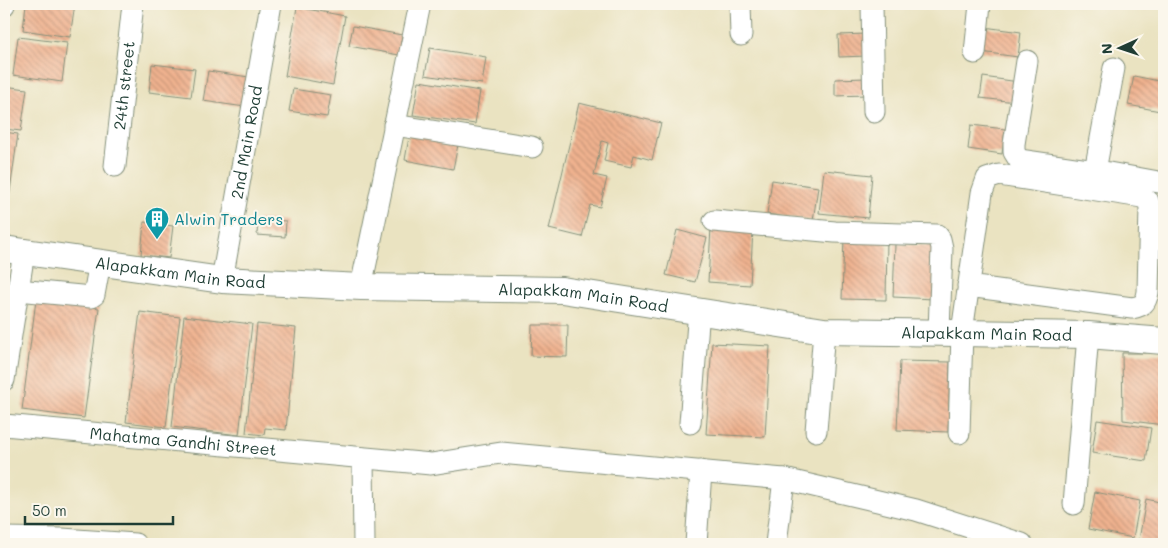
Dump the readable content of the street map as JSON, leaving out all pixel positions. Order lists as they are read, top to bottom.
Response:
{
  "streets": {
    "main road": ["Alapakkam Main Road"],
    "street": ["24th street", "2nd Main Road", "Mahatma Gandhi Street"]
  },
  "crossings": [
    ["2nd Main Road", "Alapakkam Main Road"]
  ],
  "places": {
    "building": ["Alwin Traders"]
  },
  "scale_bar": "50 m",
  "north": "left"
}
